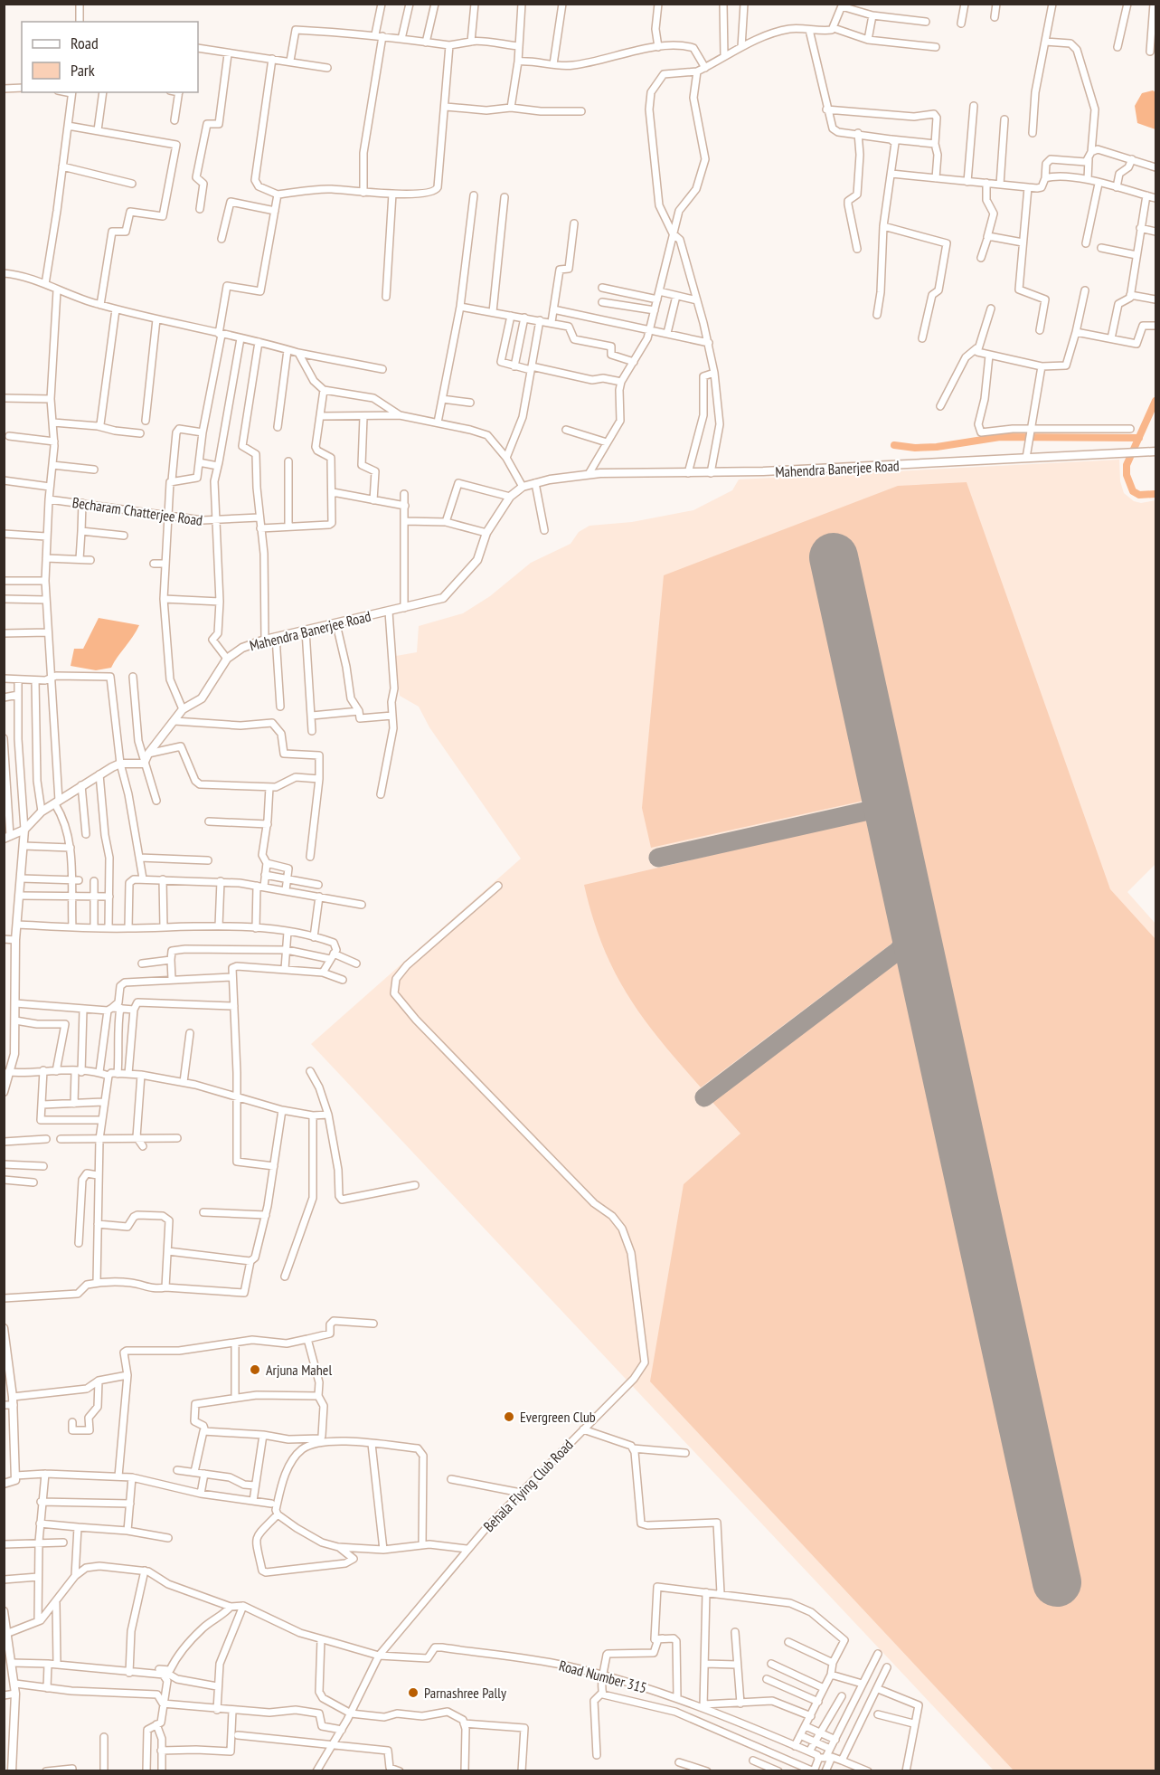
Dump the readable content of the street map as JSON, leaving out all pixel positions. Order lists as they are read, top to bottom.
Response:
{
  "streets": {
    "street": [
      "Mahendra Banerjee Road",
      "Becharam Chatterjee Road",
      "Behala Flying Club Road",
      "Road Number 315"
    ]
  },
  "crossings": [
    ["Behala Flying Club Road", "Road Number 315"]
  ],
  "places": ["Arjuna Mahel", "Evergreen Club", "Parnashree Pally"],
  "legend": ["Road", "Park"]
}
